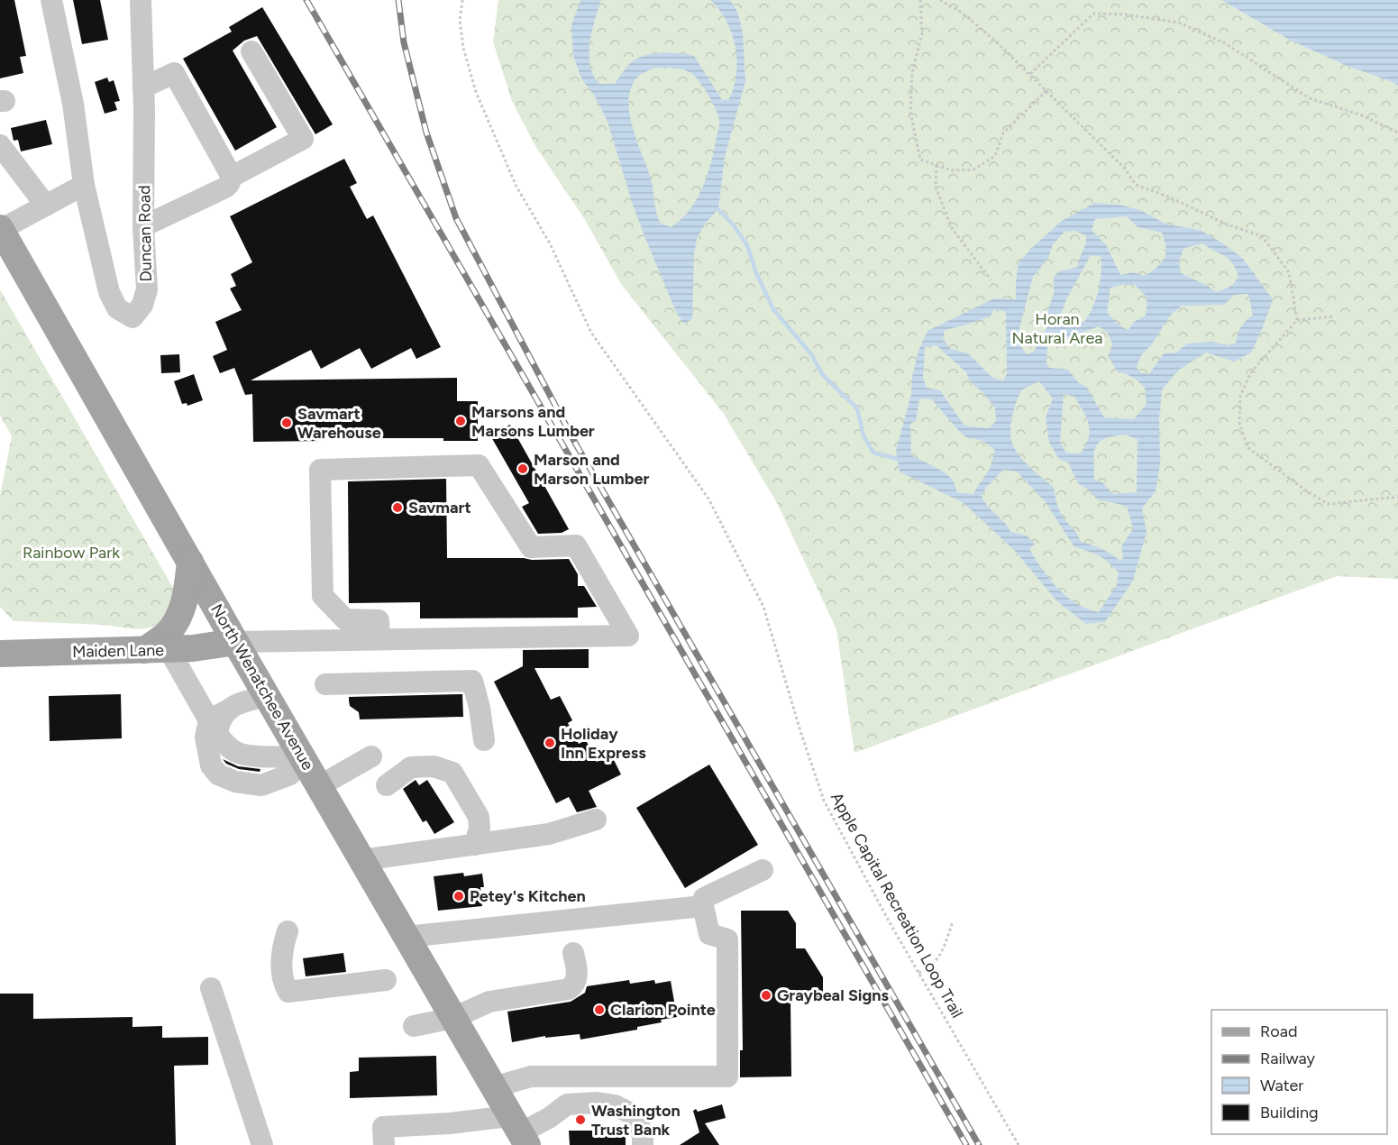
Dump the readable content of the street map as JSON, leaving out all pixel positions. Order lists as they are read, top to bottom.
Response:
{
  "streets": {
    "main road": ["Maiden Lane", "North Wenatchee Avenue"],
    "street": ["Duncan Road"],
    "path": ["Apple Capital Recreation Loop Trail"]
  },
  "crossings": [
    ["Maiden Lane", "North Wenatchee Avenue"]
  ],
  "parks": ["Horan Natural Area", "Rainbow Park"],
  "places": [
    "Marsons and Marsons Lumber",
    "Savmart Warehouse",
    "Marson and Marson Lumber",
    "Savmart",
    "Holiday Inn Express",
    "Petey's Kitchen",
    "Graybeal Signs",
    "Clarion Pointe",
    "Washington Trust Bank"
  ],
  "legend": [
    "Road",
    "Railway",
    "Water",
    "Building"
  ]
}
